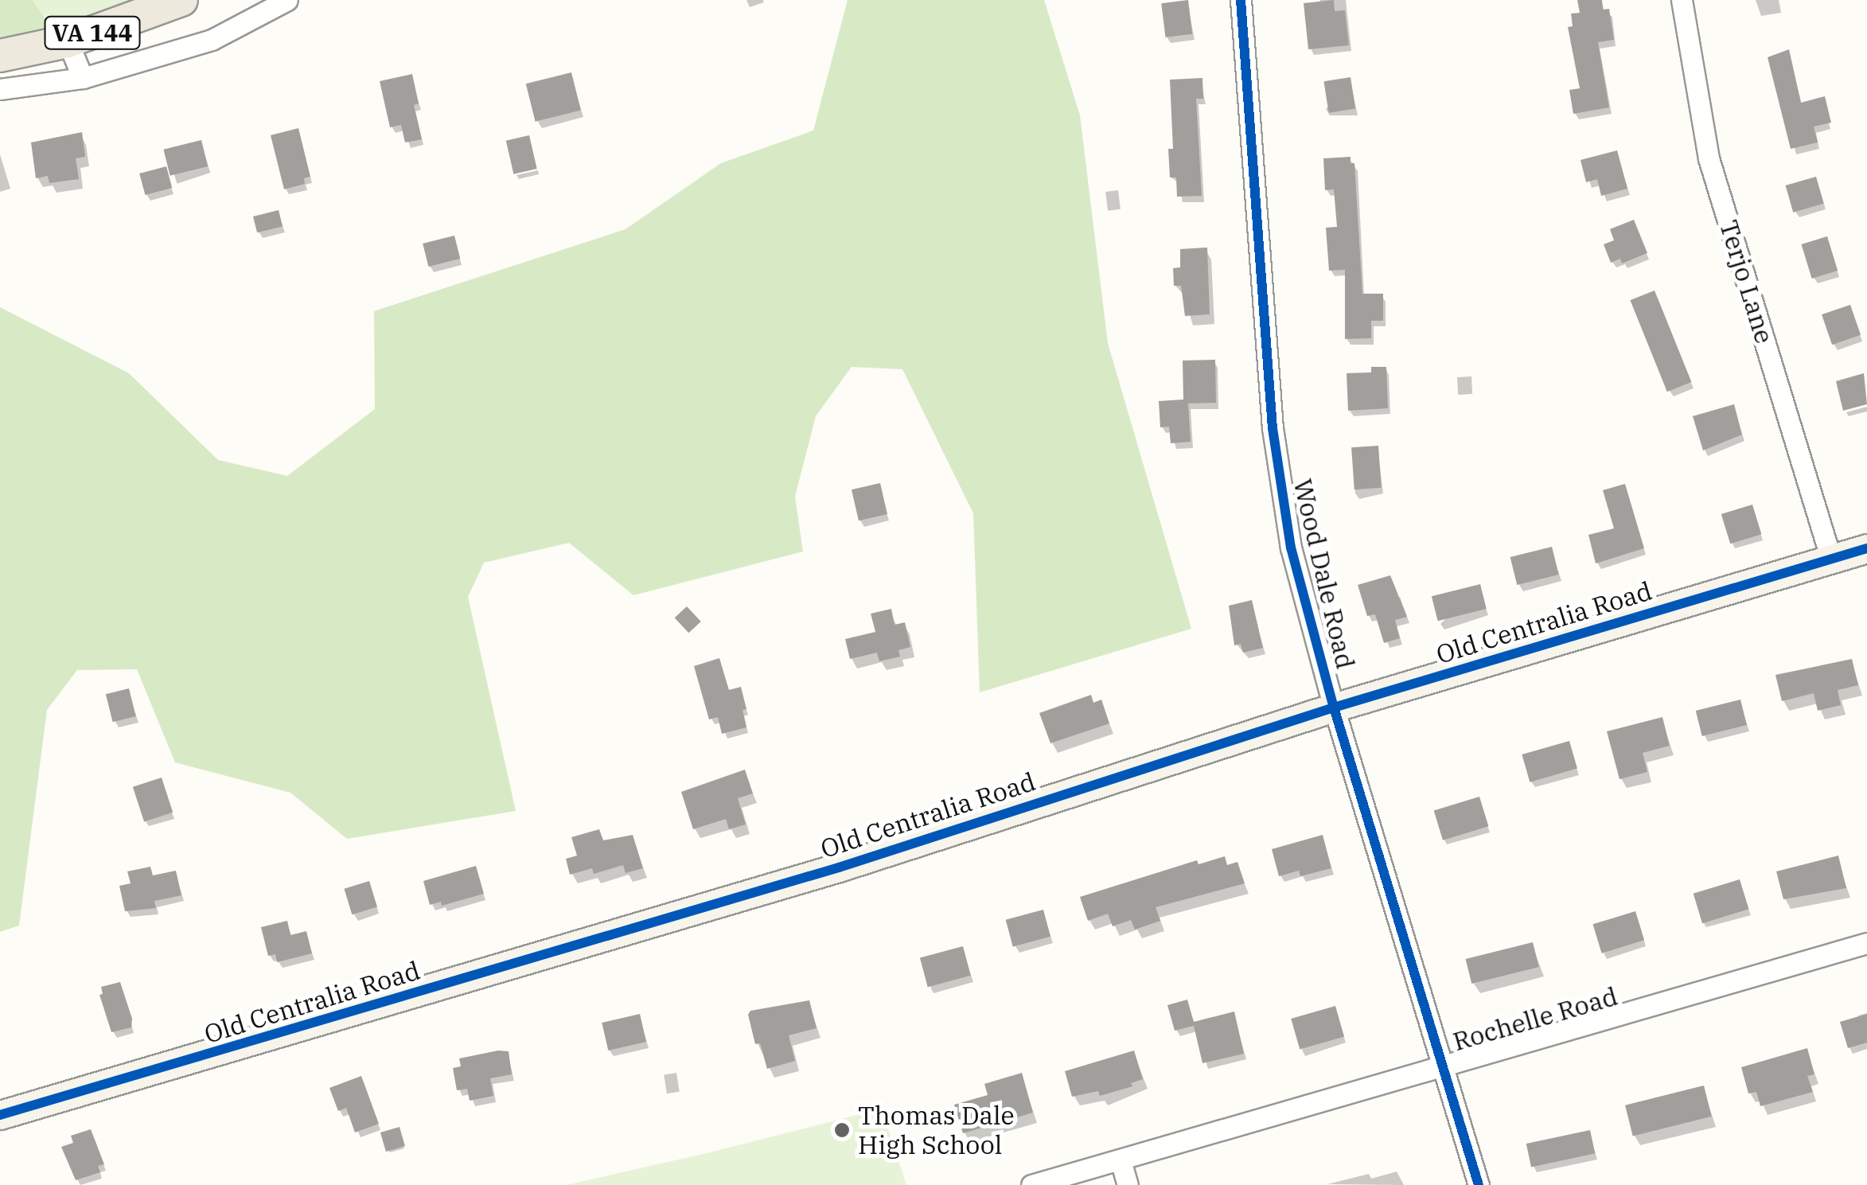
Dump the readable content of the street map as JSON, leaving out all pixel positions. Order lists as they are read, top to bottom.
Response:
{
  "streets": {
    "main road": ["VA 144"],
    "street": [
      "Terjo Lane",
      "Wood Dale Road",
      "Old Centralia Road",
      "Rochelle Road"
    ]
  },
  "crossings": [
    ["Terjo Lane", "Old Centralia Road"],
    ["Wood Dale Road", "Old Centralia Road"],
    ["Wood Dale Road", "Rochelle Road"]
  ],
  "places": ["Thomas Dale High School"]
}
